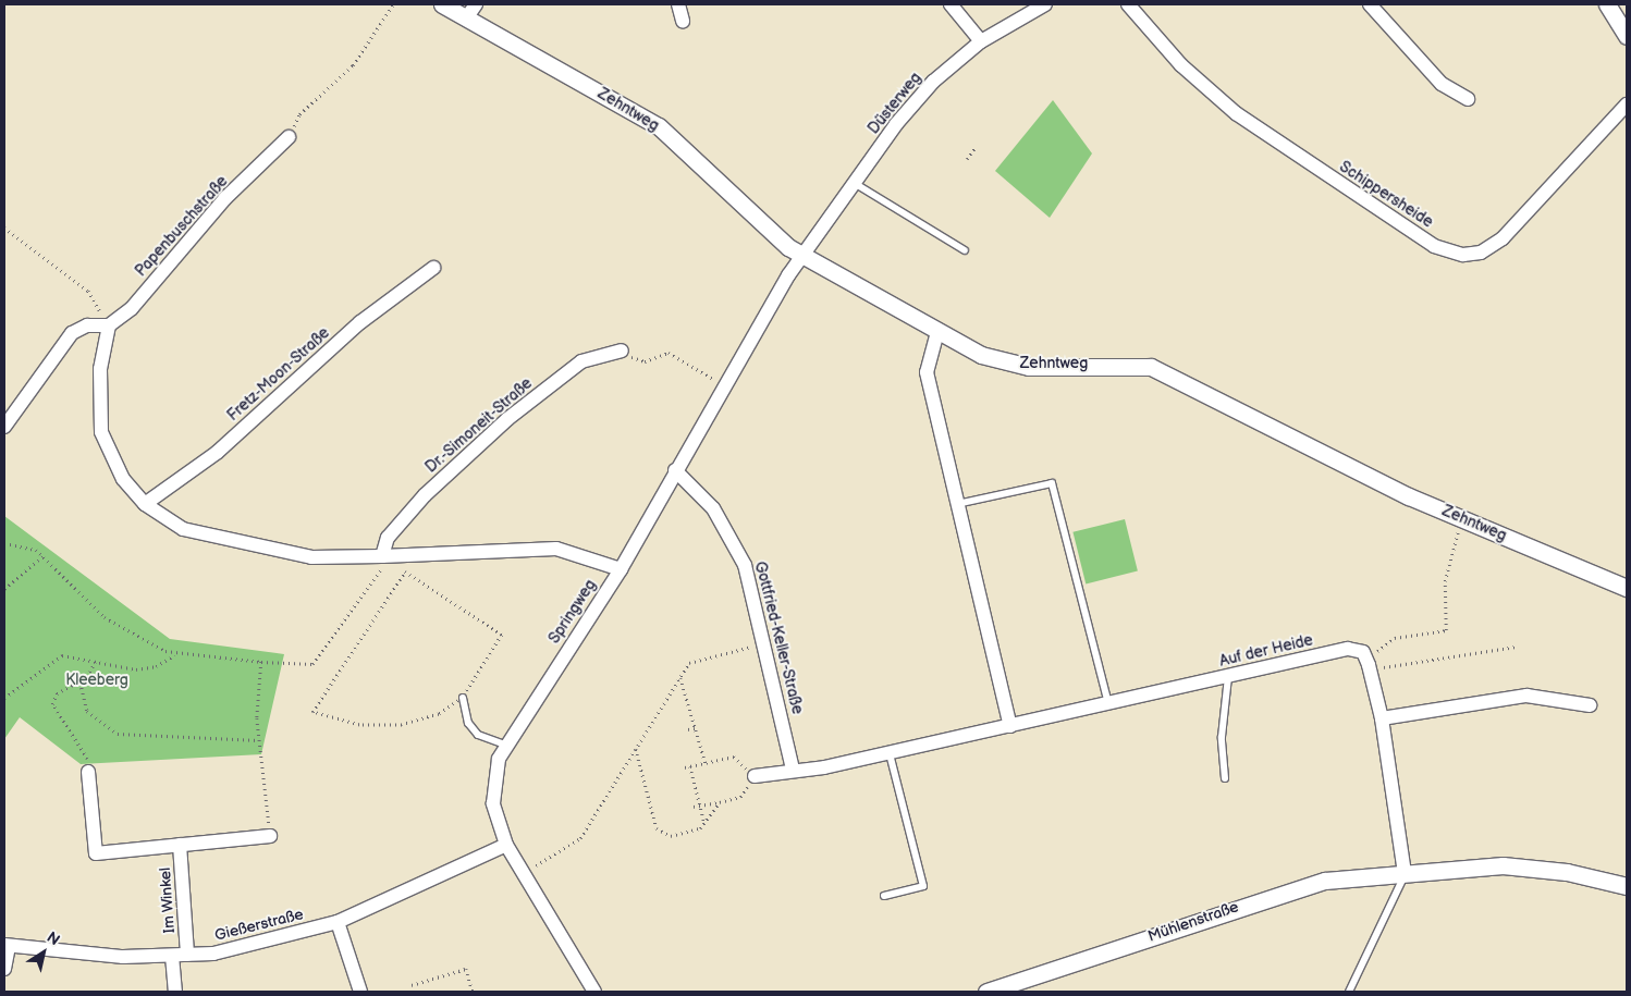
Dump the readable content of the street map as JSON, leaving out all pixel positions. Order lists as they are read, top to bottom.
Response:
{
  "streets": {
    "street": [
      "Düsterweg",
      "Zehntweg",
      "Schippersheide",
      "Papenbuschstraße",
      "Fretz-Moon-Straße",
      "Dr.-Simoneit-Straße",
      "Springweg",
      "Gottfried-Keller-Straße",
      "Auf der Heide",
      "Im Winkel",
      "Mühlenstraße",
      "Gießerstraße"
    ]
  },
  "crossings": [
    ["Düsterweg", "Zehntweg"],
    ["Düsterweg", "Springweg"],
    ["Zehntweg", "Springweg"],
    ["Springweg", "Gottfried-Keller-Straße"],
    ["Springweg", "Gießerstraße"],
    ["Auf der Heide", "Mühlenstraße"],
    ["Im Winkel", "Gießerstraße"]
  ],
  "parks": ["Kleeberg"],
  "north": "top right"
}
